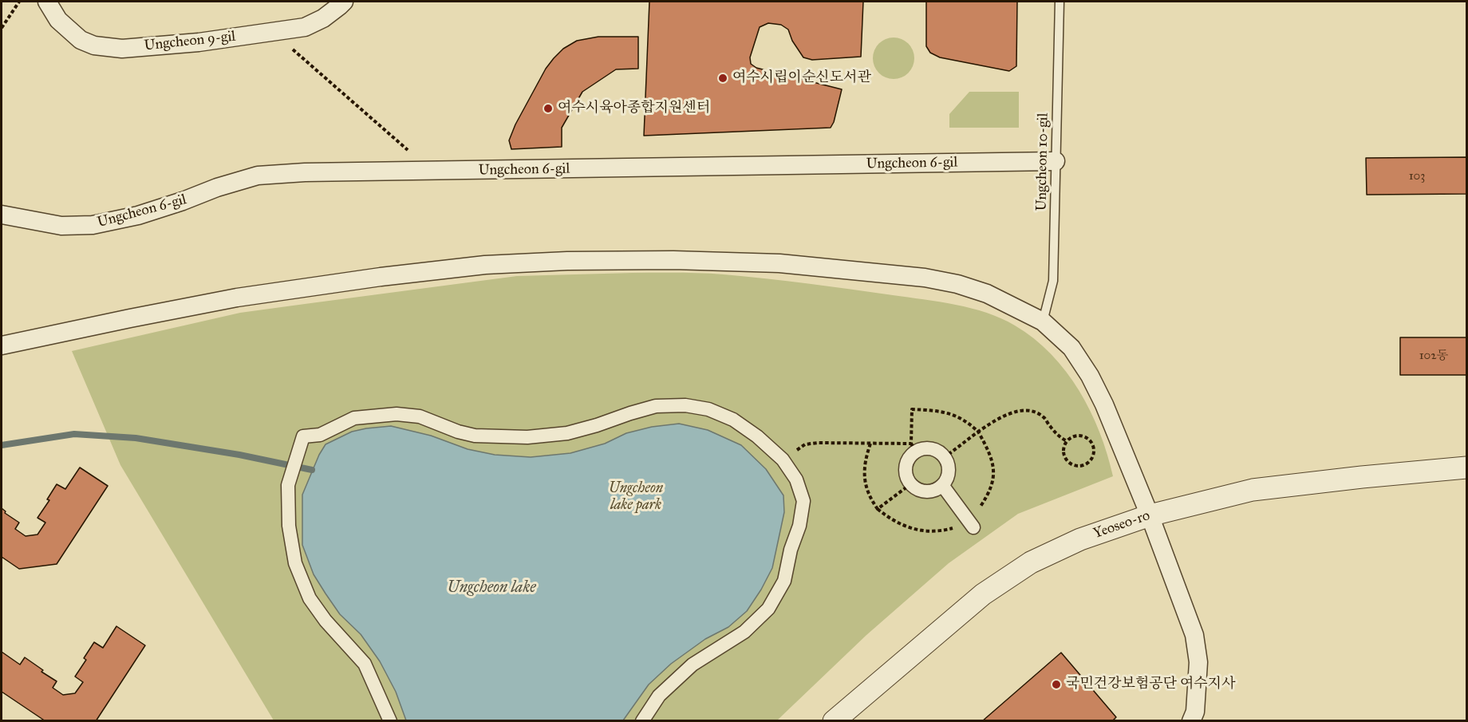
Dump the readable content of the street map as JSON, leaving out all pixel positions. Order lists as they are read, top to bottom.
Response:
{
  "streets": {
    "street": ["Ungcheon 9-gil", "Ungcheon 6-gil", "Yeoseo-ro"],
    "lane": ["Ungcheon 10-gil"]
  },
  "crossings": [
    ["Ungcheon 10-gil", "Ungcheon 6-gil"]
  ],
  "water": ["Ungcheon lake"],
  "parks": ["Ungcheon lake park"],
  "places": ["여수시립이순신도서관", "여수시육아종합지원센터", "국민건강보험공단 여수지사"],
  "house_numbers": ["103", "102동"]
}
